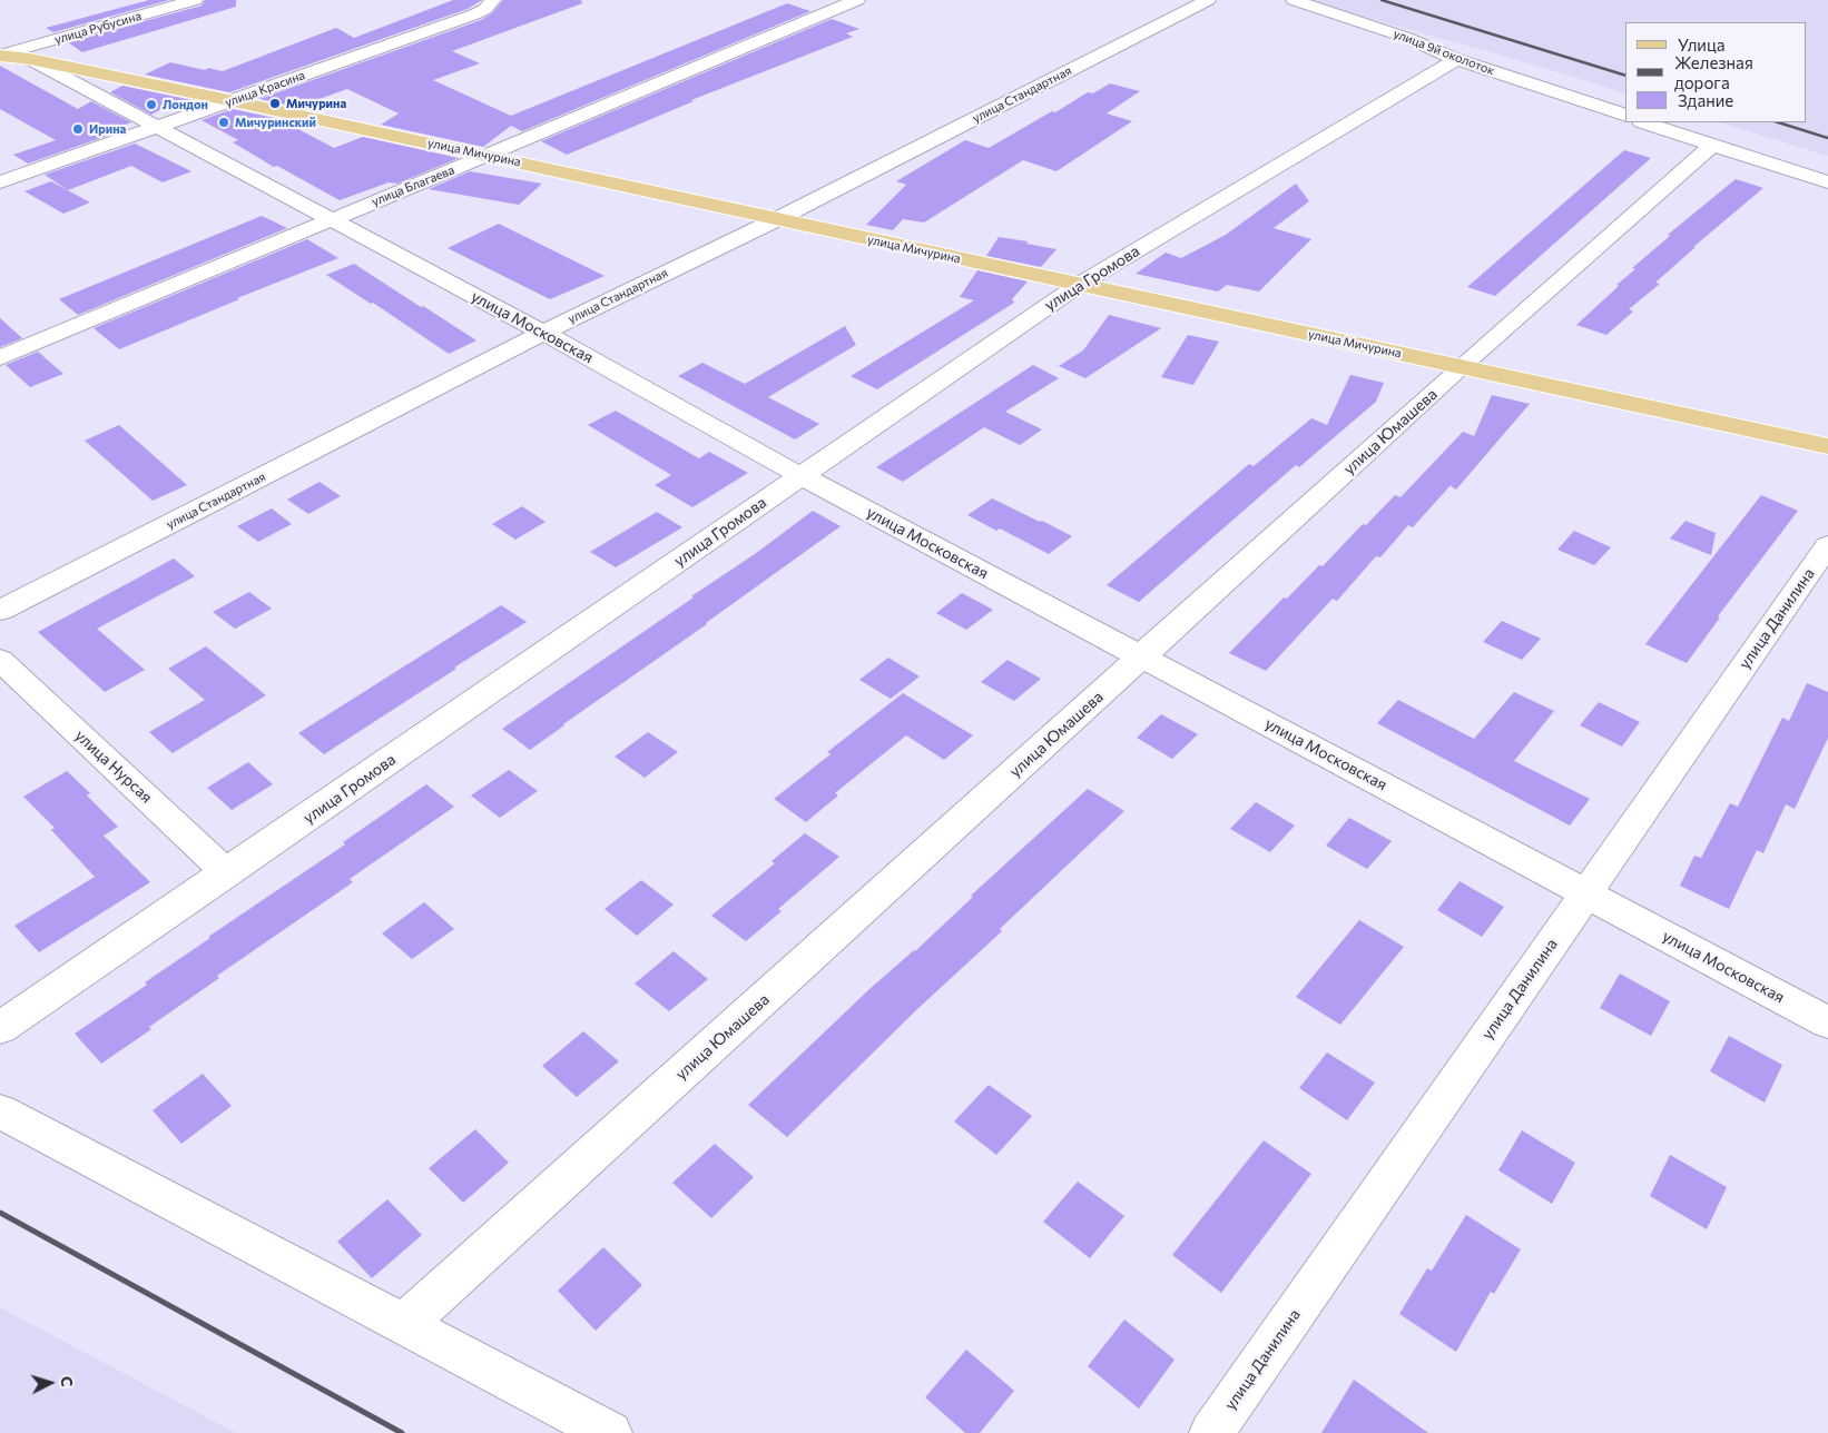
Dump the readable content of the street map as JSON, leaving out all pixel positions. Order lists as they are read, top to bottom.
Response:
{
  "streets": {
    "main road": ["улица Мичурина"],
    "street": [
      "улица Рубусина",
      "улица 9й околоток",
      "улица Красина",
      "улица Стандартная",
      "улица Благаева",
      "улица Громова",
      "улица Московская",
      "улица Юмашева",
      "улица Данилина",
      "улица Нурсая"
    ]
  },
  "crossings": [
    ["улица Рубусина", "улица Мичурина"],
    ["улица 9й околоток", "улица Громова"],
    ["улица Красина", "улица Мичурина"],
    ["улица Красина", "улица Московская"],
    ["улица Стандартная", "улица Мичурина"],
    ["улица Стандартная", "улица Московская"],
    ["улица Мичурина", "улица Благаева"],
    ["улица Мичурина", "улица Громова"],
    ["улица Мичурина", "улица Московская"],
    ["улица Мичурина", "улица Юмашева"],
    ["улица Благаева", "улица Московская"],
    ["улица Громова", "улица Московская"],
    ["улица Громова", "улица Нурсая"],
    ["улица Московская", "улица Юмашева"],
    ["улица Московская", "улица Данилина"]
  ],
  "places": [
    "Мичурина",
    "Лондон",
    "Мичуринский",
    "Ирина"
  ],
  "legend": ["Улица", "Железная дорога", "Здание"],
  "north": "right"
}
